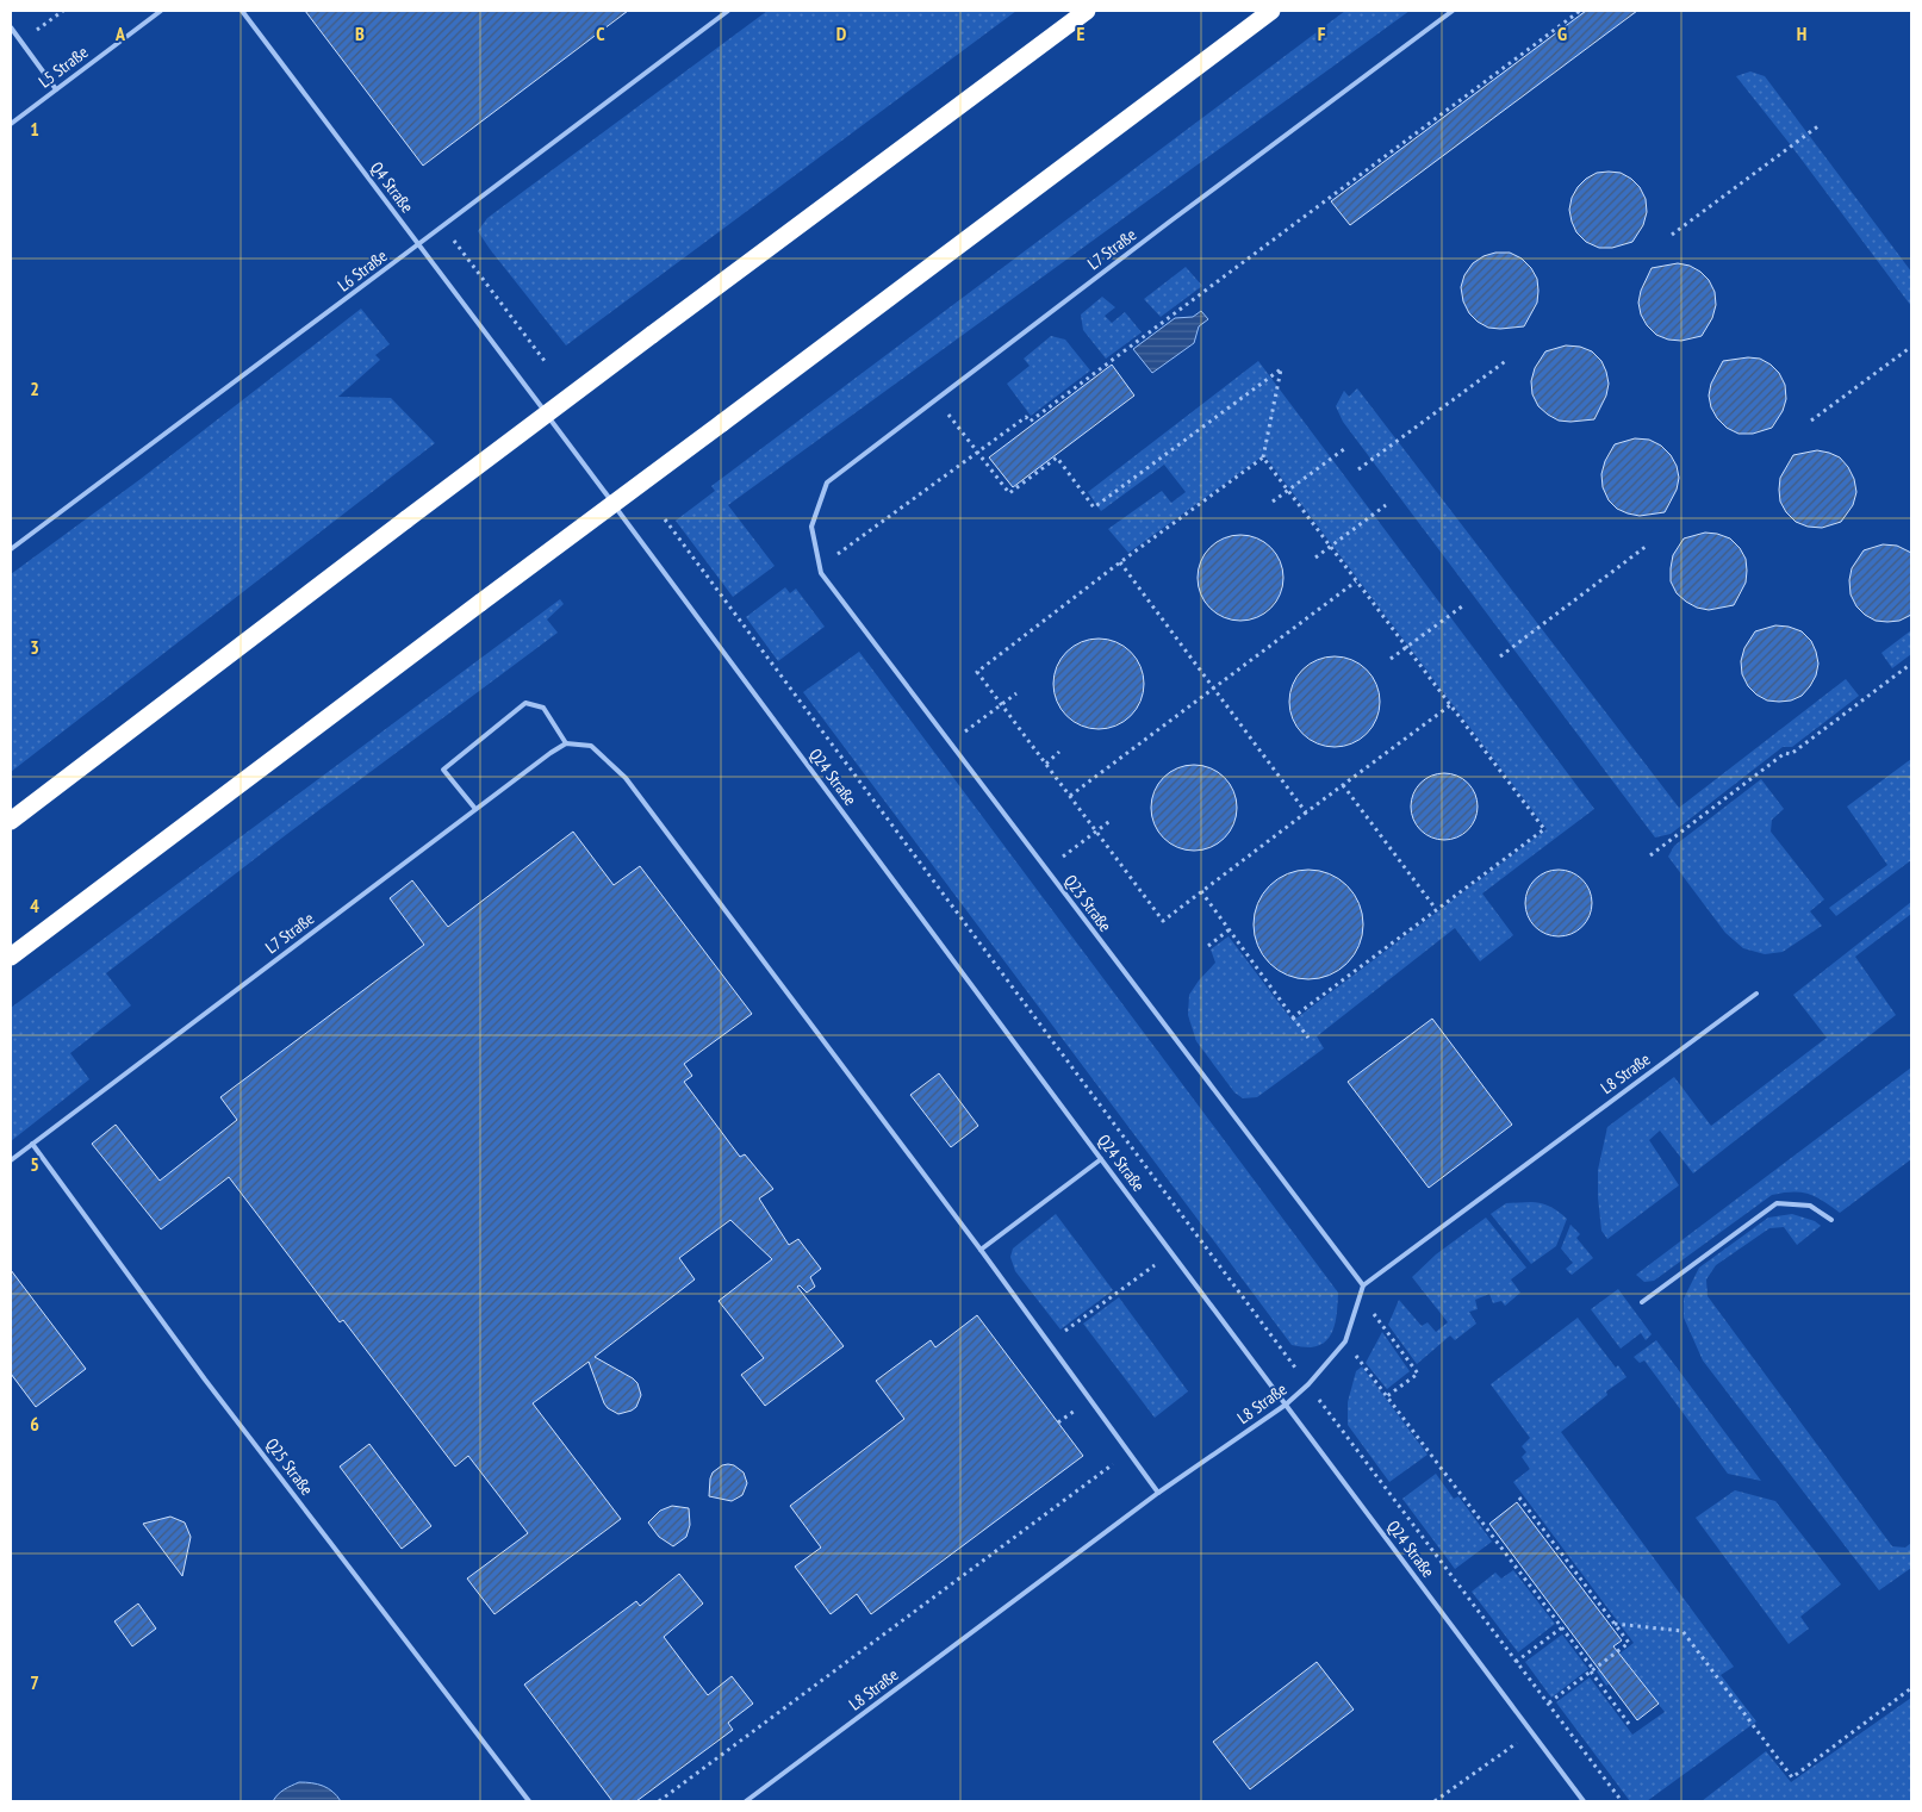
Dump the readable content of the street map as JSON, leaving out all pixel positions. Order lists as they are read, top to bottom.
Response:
{
  "streets": {
    "lane": [
      "L5 Straße",
      "Q4 Straße",
      "L7 Straße",
      "L6 Straße",
      "Q24 Straße",
      "Q23 Straße",
      "L8 Straße",
      "Q25 Straße"
    ]
  },
  "crossings": [
    ["Q4 Straße", "L6 Straße"],
    ["Q4 Straße", "Q24 Straße"],
    ["L7 Straße", "Q23 Straße"],
    ["L7 Straße", "Q25 Straße"],
    ["Q24 Straße", "L8 Straße"],
    ["Q23 Straße", "L8 Straße"]
  ],
  "grid": {
    "columns": [
      "A",
      "B",
      "C",
      "D",
      "E",
      "F",
      "G",
      "H"
    ],
    "rows": [
      "1",
      "2",
      "3",
      "4",
      "5",
      "6",
      "7"
    ]
  }
}
